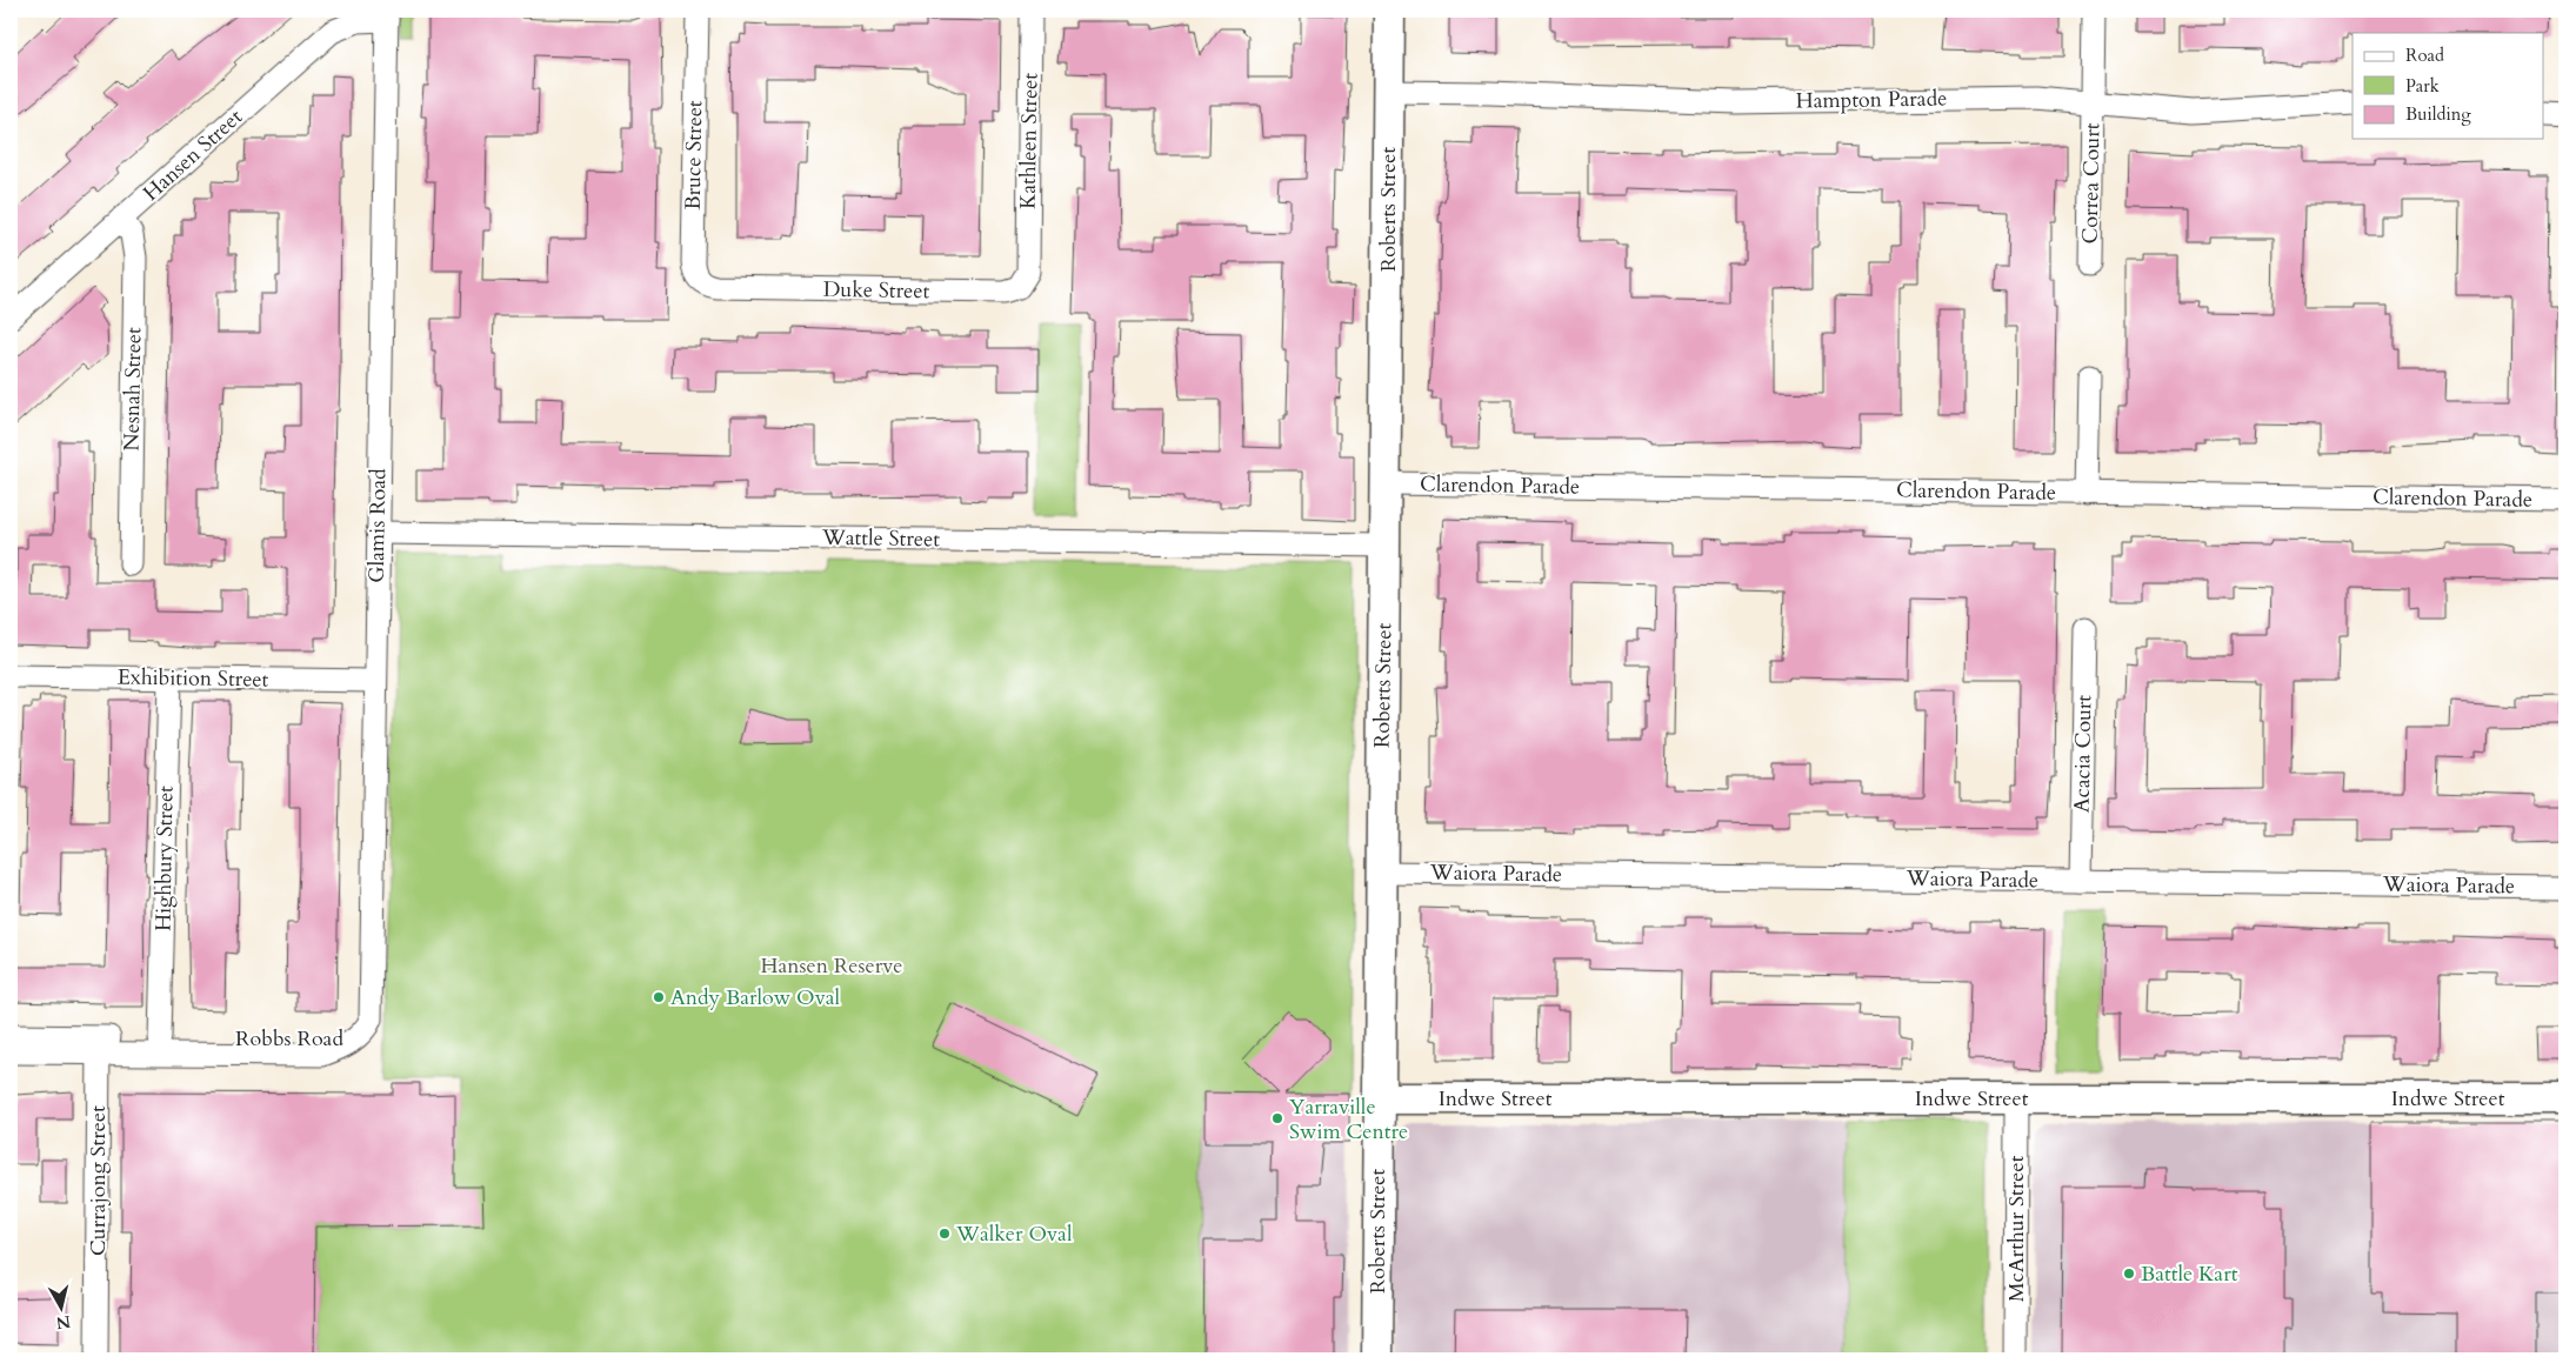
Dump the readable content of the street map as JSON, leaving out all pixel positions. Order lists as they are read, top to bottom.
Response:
{
  "streets": {
    "street": [
      "Hampton Parade",
      "Kathleen Street",
      "Hansen Street",
      "Bruce Street",
      "Correa Court",
      "Roberts Street",
      "Duke Street",
      "Nesnah Street",
      "Clarendon Parade",
      "Glamis Road",
      "Wattle Street",
      "Exhibition Street",
      "Acacia Court",
      "Highbury Street",
      "Waiora Parade",
      "Robbs Road",
      "Indwe Street",
      "Currajong Street",
      "McArthur Street"
    ]
  },
  "crossings": [
    ["Hampton Parade", "Correa Court"],
    ["Hampton Parade", "Roberts Street"],
    ["Kathleen Street", "Duke Street"],
    ["Hansen Street", "Nesnah Street"],
    ["Hansen Street", "Glamis Road"],
    ["Bruce Street", "Duke Street"],
    ["Roberts Street", "Clarendon Parade"],
    ["Roberts Street", "Wattle Street"],
    ["Roberts Street", "Waiora Parade"],
    ["Roberts Street", "Indwe Street"],
    ["Glamis Road", "Wattle Street"],
    ["Glamis Road", "Exhibition Street"],
    ["Glamis Road", "Robbs Road"],
    ["Exhibition Street", "Highbury Street"],
    ["Acacia Court", "Waiora Parade"],
    ["Highbury Street", "Robbs Road"],
    ["Robbs Road", "Currajong Street"],
    ["Indwe Street", "McArthur Street"]
  ],
  "parks": ["Hansen Reserve"],
  "places": [
    "Andy Barlow Oval",
    "Yarraville Swim Centre",
    "Walker Oval",
    "Battle Kart"
  ],
  "legend": ["Road", "Park", "Building"],
  "north": "bottom"
}
